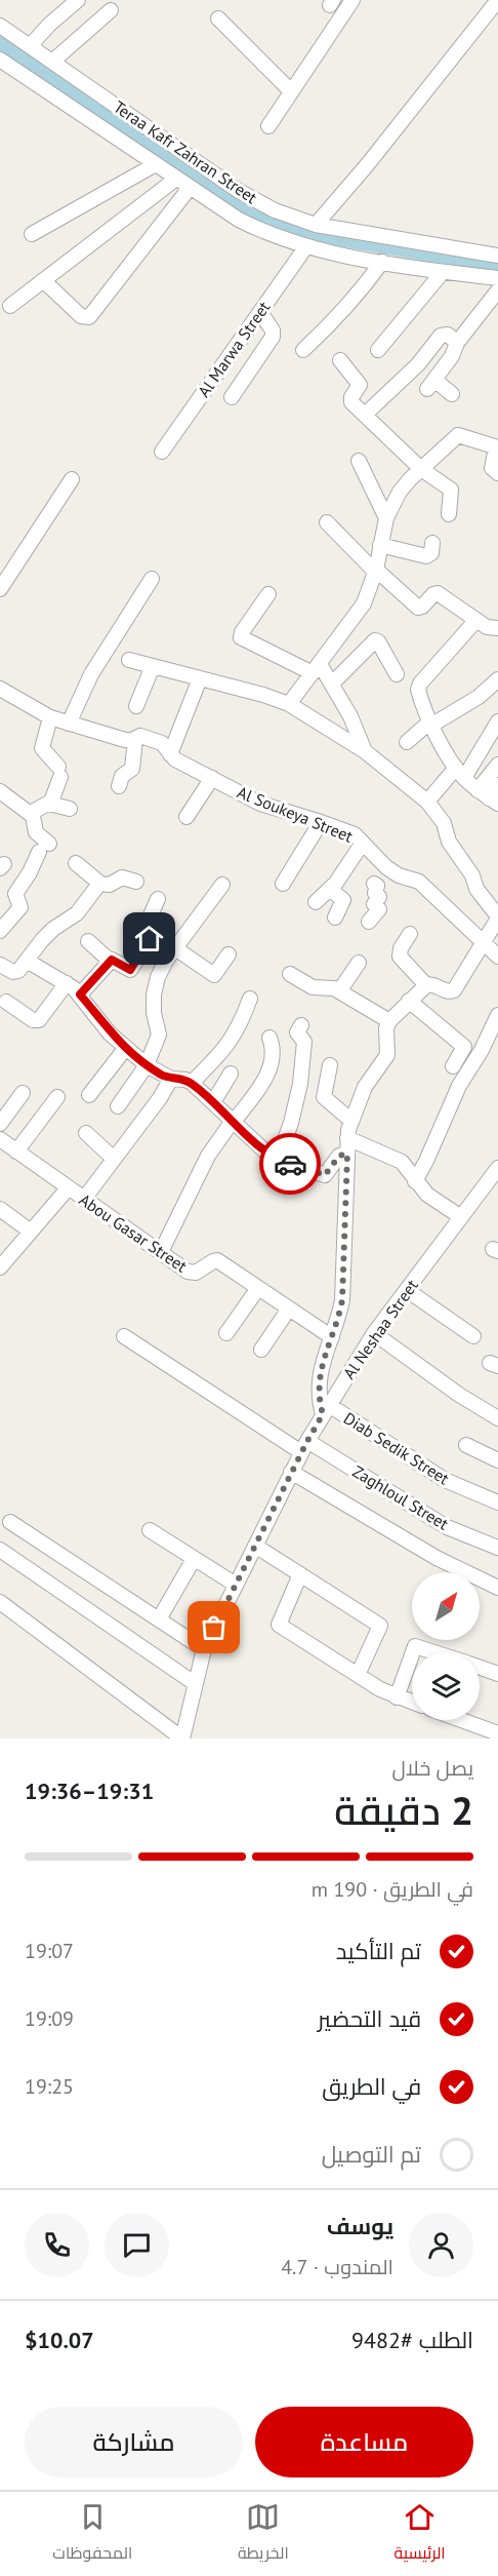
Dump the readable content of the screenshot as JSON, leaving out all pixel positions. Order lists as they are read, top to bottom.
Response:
{
  "streets": {
    "street": [
      "Teraa Kafr Zahran Street",
      "Al Marwa Street",
      "Al Soukeya Street",
      "Abou Gasar Street",
      "Al Neshaa Street",
      "Diab Sedik Street",
      "Zaghloul Street"
    ]
  },
  "crossings": [
    ["Teraa Kafr Zahran Street", "Al Marwa Street"],
    ["Al Neshaa Street", "Diab Sedik Street"],
    ["Al Neshaa Street", "Zaghloul Street"]
  ],
  "north": "top right",
  "page": {
    "heading": ["2 دقيقة", "يصل خلال", "19:31–19:36"],
    "panel": [
      "يوسف",
      "المندوب · 4.7",
      "الطلب #9482",
      "$10.07"
    ],
    "bar": "في الطريق · 190 m",
    "list": [
      ["تم التأكيد", "19:07"],
      ["قيد التحضير", "19:09"],
      ["في الطريق", "19:25"],
      "تم التوصيل"
    ],
    "buttons": ["مساعدة", "مشاركة"],
    "tabs": ["الرئيسية", "الخريطة", "المحفوظات"]
  }
}
